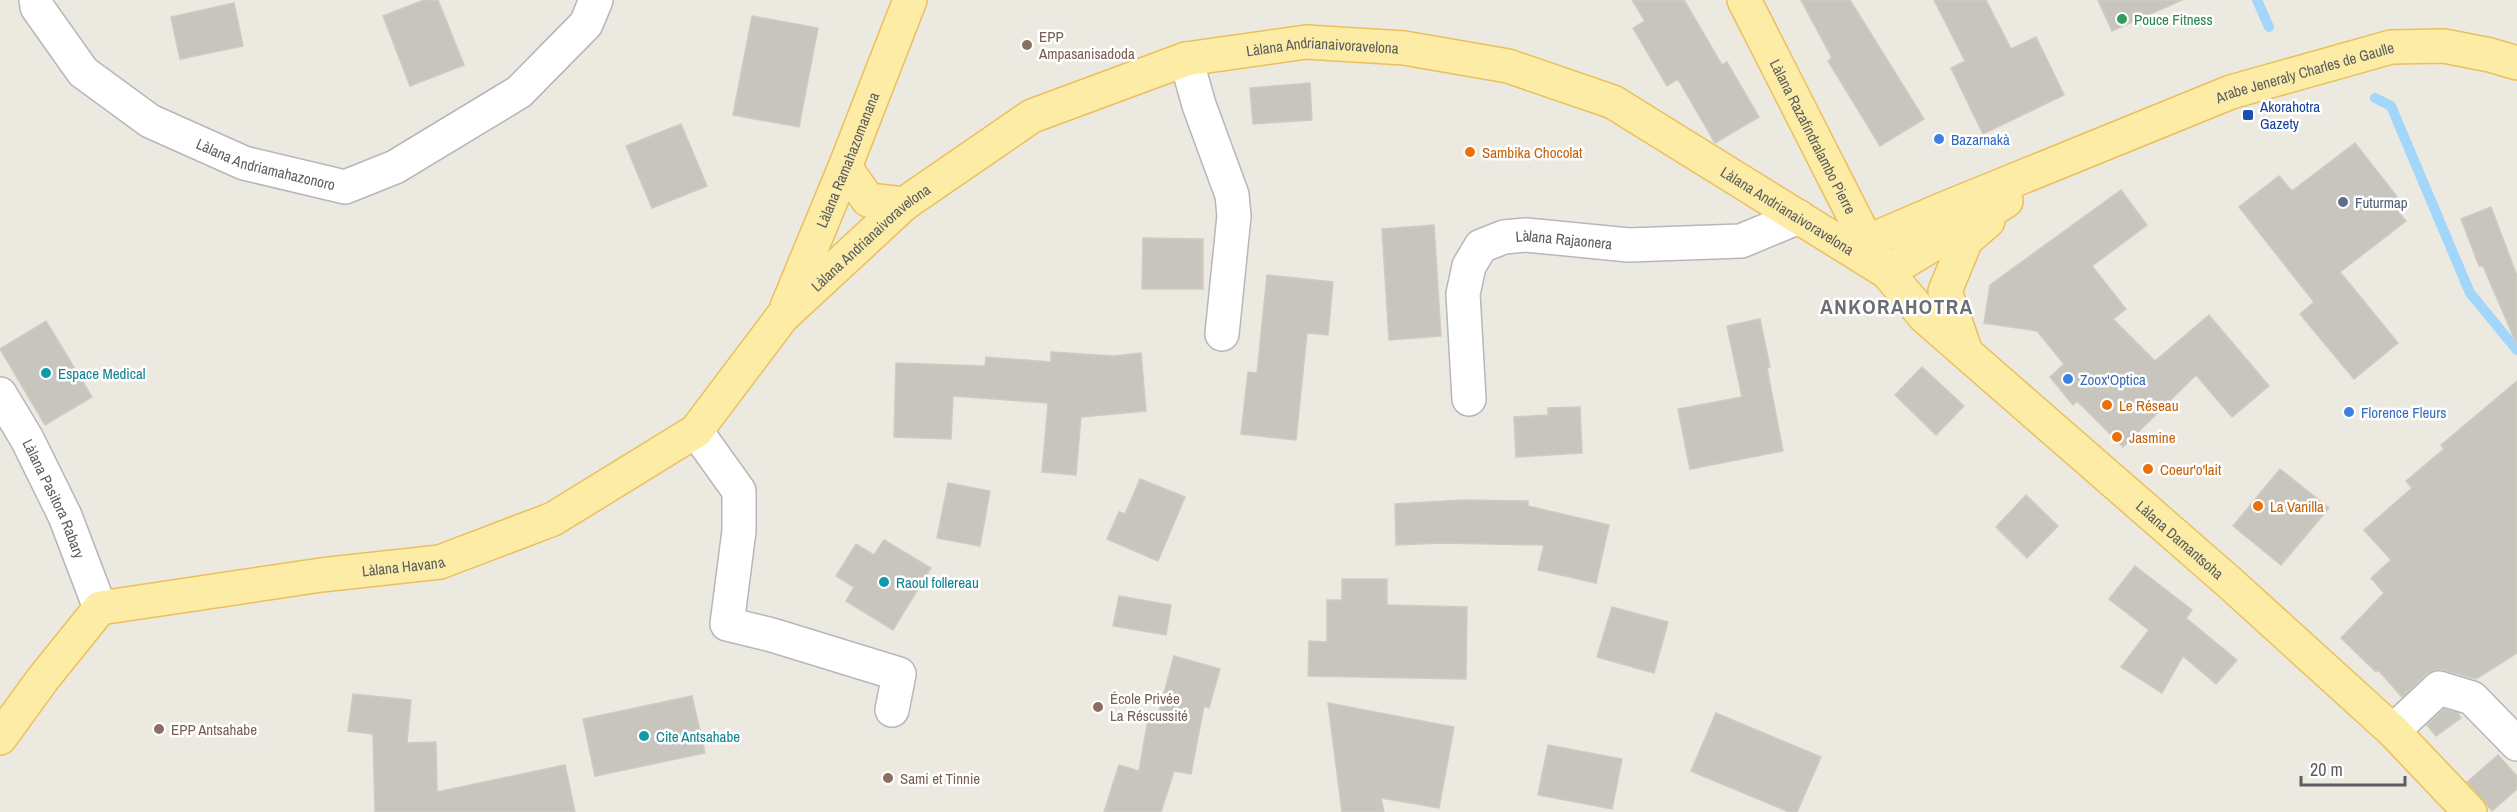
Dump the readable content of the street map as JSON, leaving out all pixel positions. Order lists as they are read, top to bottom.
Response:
{
  "streets": {
    "main road": [
      "Làlana Andrianaivoravelona",
      "Arabe Jeneraly Charles de Gaulle",
      "Làlana Razafindralambo Pierre",
      "Làlana Ramahazomanana",
      "Làlana Damantsoha",
      "Làlana Havana"
    ],
    "street": ["Làlana Andriamahazonoro", "Làlana Rajaonera", "Làlana Pasitora Rabary"]
  },
  "crossings": [
    ["Làlana Andrianaivoravelona", "Arabe Jeneraly Charles de Gaulle"],
    ["Làlana Andrianaivoravelona", "Làlana Razafindralambo Pierre"],
    ["Làlana Andrianaivoravelona", "Làlana Ramahazomanana"],
    ["Làlana Andrianaivoravelona", "Làlana Rajaonera"],
    ["Làlana Andrianaivoravelona", "Làlana Damantsoha"],
    ["Làlana Andrianaivoravelona", "Làlana Havana"],
    ["Arabe Jeneraly Charles de Gaulle", "Làlana Razafindralambo Pierre"],
    ["Arabe Jeneraly Charles de Gaulle", "Làlana Damantsoha"],
    ["Làlana Razafindralambo Pierre", "Làlana Damantsoha"],
    ["Làlana Ramahazomanana", "Làlana Havana"],
    ["Làlana Pasitora Rabary", "Làlana Havana"]
  ],
  "districts": ["ANKORAHOTRA"],
  "places": {
    "other": [
      "Pouce Fitness",
      "EPP Ampasanisadoda",
      "Bazarnakà",
      "Sambika Chocolat",
      "Futurmap",
      "Espace Medical",
      "Zoox'Optica",
      "Le Réseau",
      "Florence Fleurs",
      "Jasmine",
      "Coeur'o'lait",
      "La Vanilla",
      "Raoul follereau",
      "École Privée La Réscussité",
      "EPP Antsahabe",
      "Cite Antsahabe",
      "Sami et Tinnie"
    ],
    "transit": ["Akorahotra Gazety"]
  },
  "scale_bar": "20 m"
}
